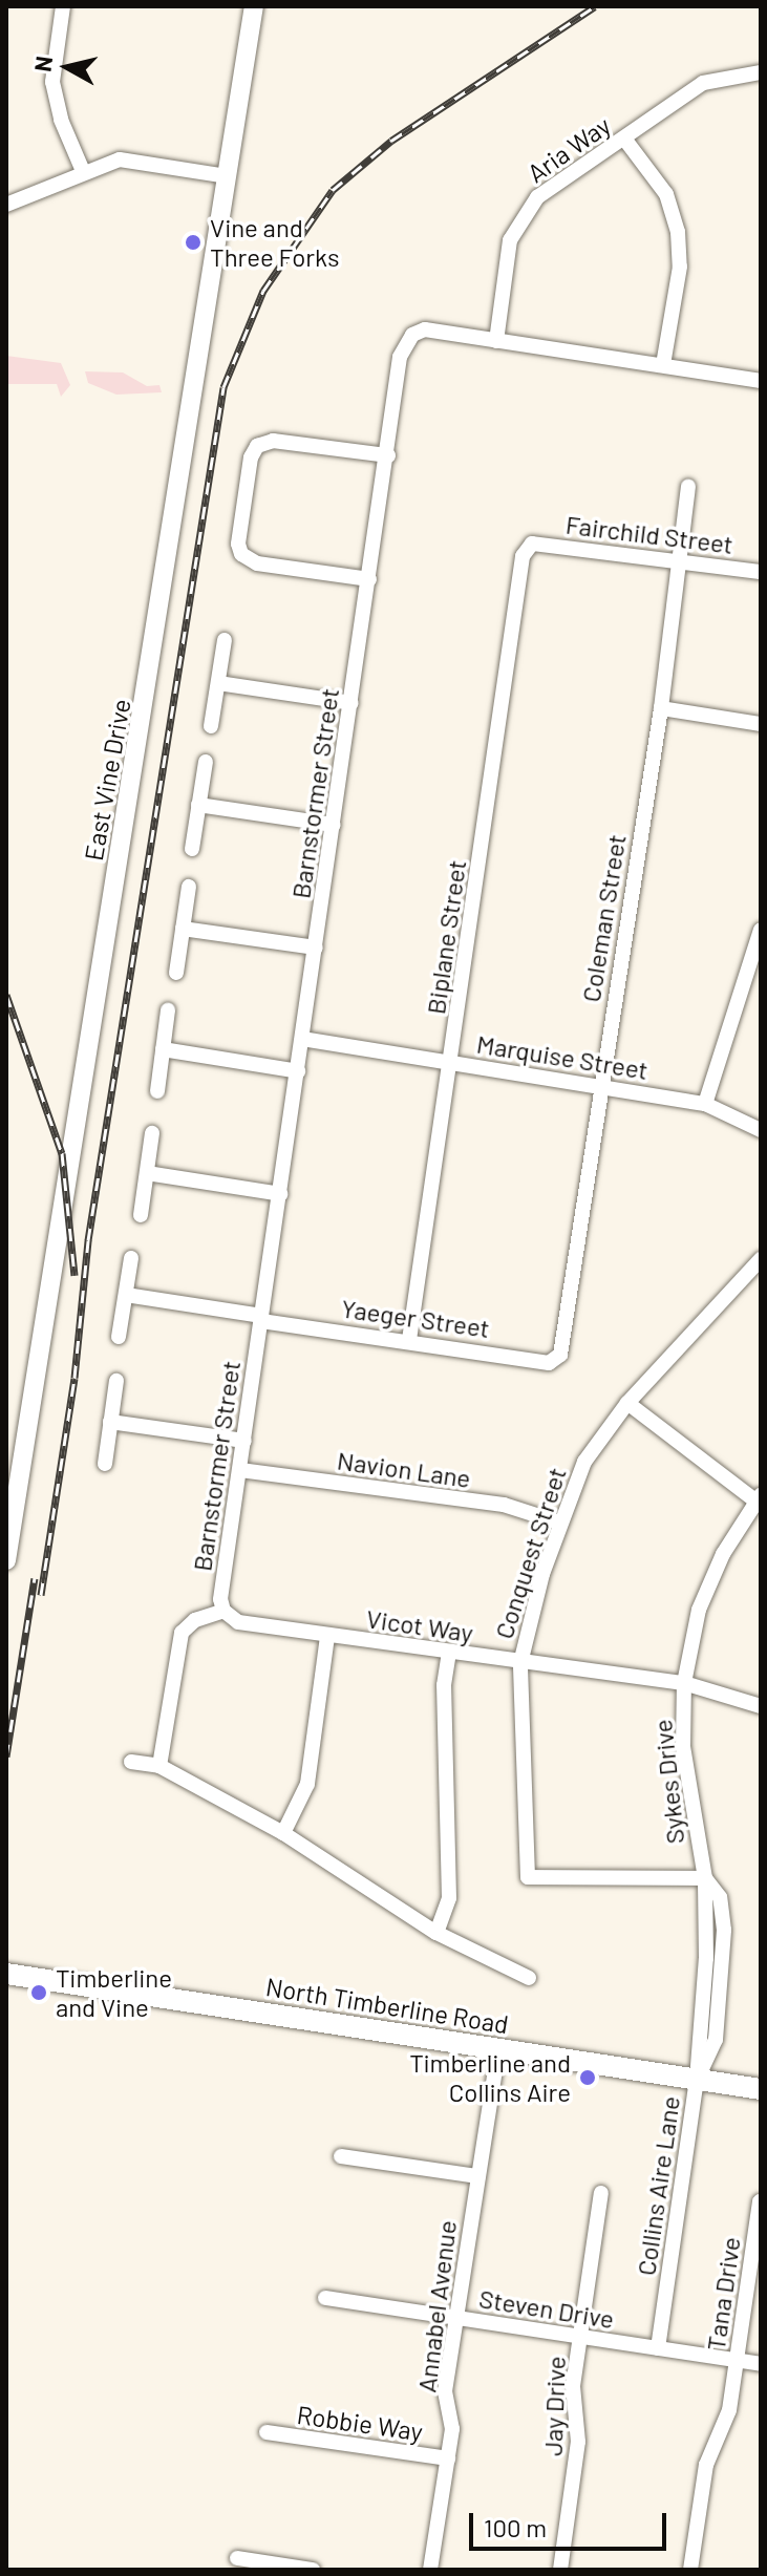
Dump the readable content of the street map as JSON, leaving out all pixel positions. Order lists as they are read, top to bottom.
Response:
{
  "streets": {
    "main road": ["North Timberline Road"],
    "street": [
      "Aria Way",
      "Fairchild Street",
      "East Vine Drive",
      "Barnstormer Street",
      "Coleman Street",
      "Biplane Street",
      "Marquise Street",
      "Yaeger Street",
      "Navion Lane",
      "Conquest Street",
      "Vicot Way",
      "Sykes Drive",
      "Collins Aire Lane",
      "Tana Drive",
      "Annabel Avenue",
      "Steven Drive",
      "Jay Drive",
      "Robbie Way"
    ]
  },
  "crossings": [
    ["Aria Way", "Barnstormer Street"],
    ["Fairchild Street", "Coleman Street"],
    ["Fairchild Street", "Biplane Street"],
    ["Barnstormer Street", "Marquise Street"],
    ["Barnstormer Street", "Yaeger Street"],
    ["Barnstormer Street", "Navion Lane"],
    ["Barnstormer Street", "Vicot Way"],
    ["Coleman Street", "Marquise Street"],
    ["Coleman Street", "Yaeger Street"],
    ["Biplane Street", "Marquise Street"],
    ["Biplane Street", "Yaeger Street"],
    ["Navion Lane", "Conquest Street"],
    ["Conquest Street", "Vicot Way"],
    ["Conquest Street", "Sykes Drive"],
    ["Vicot Way", "Sykes Drive"],
    ["Sykes Drive", "North Timberline Road"],
    ["Sykes Drive", "Collins Aire Lane"],
    ["North Timberline Road", "Collins Aire Lane"],
    ["North Timberline Road", "Annabel Avenue"],
    ["Collins Aire Lane", "Steven Drive"],
    ["Tana Drive", "Steven Drive"],
    ["Annabel Avenue", "Steven Drive"],
    ["Annabel Avenue", "Robbie Way"],
    ["Steven Drive", "Jay Drive"]
  ],
  "places": ["Vine and Three Forks", "Timberline and Vine", "Timberline and Collins Aire"],
  "scale_bar": "100 m",
  "north": "left"
}
